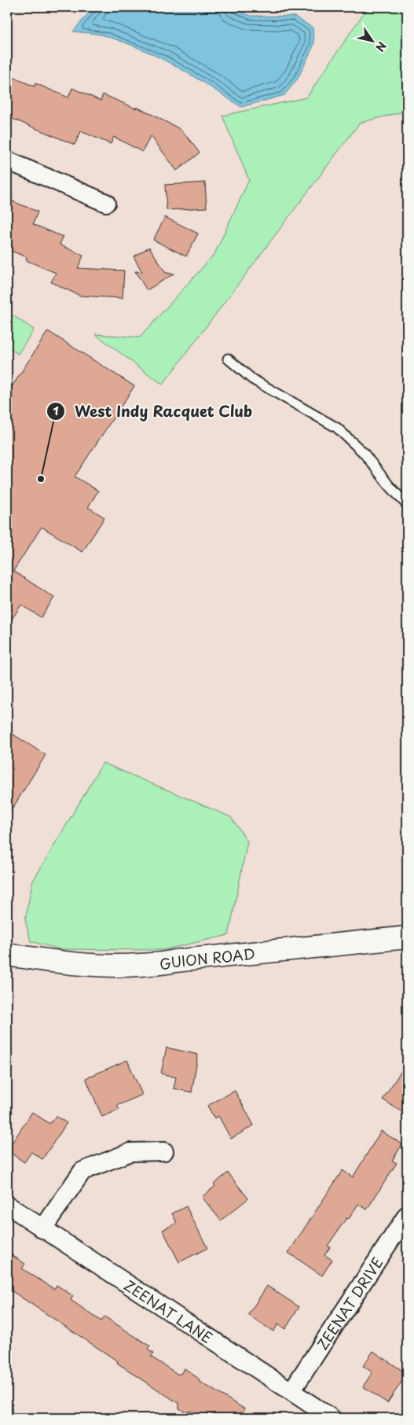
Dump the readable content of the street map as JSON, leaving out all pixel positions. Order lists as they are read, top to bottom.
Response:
{
  "streets": {
    "street": ["GUION ROAD", "ZEENAT DRIVE", "ZEENAT LANE"]
  },
  "crossings": [
    ["ZEENAT DRIVE", "ZEENAT LANE"]
  ],
  "places": ["West Indy Racquet Club"],
  "north": "bottom right"
}
